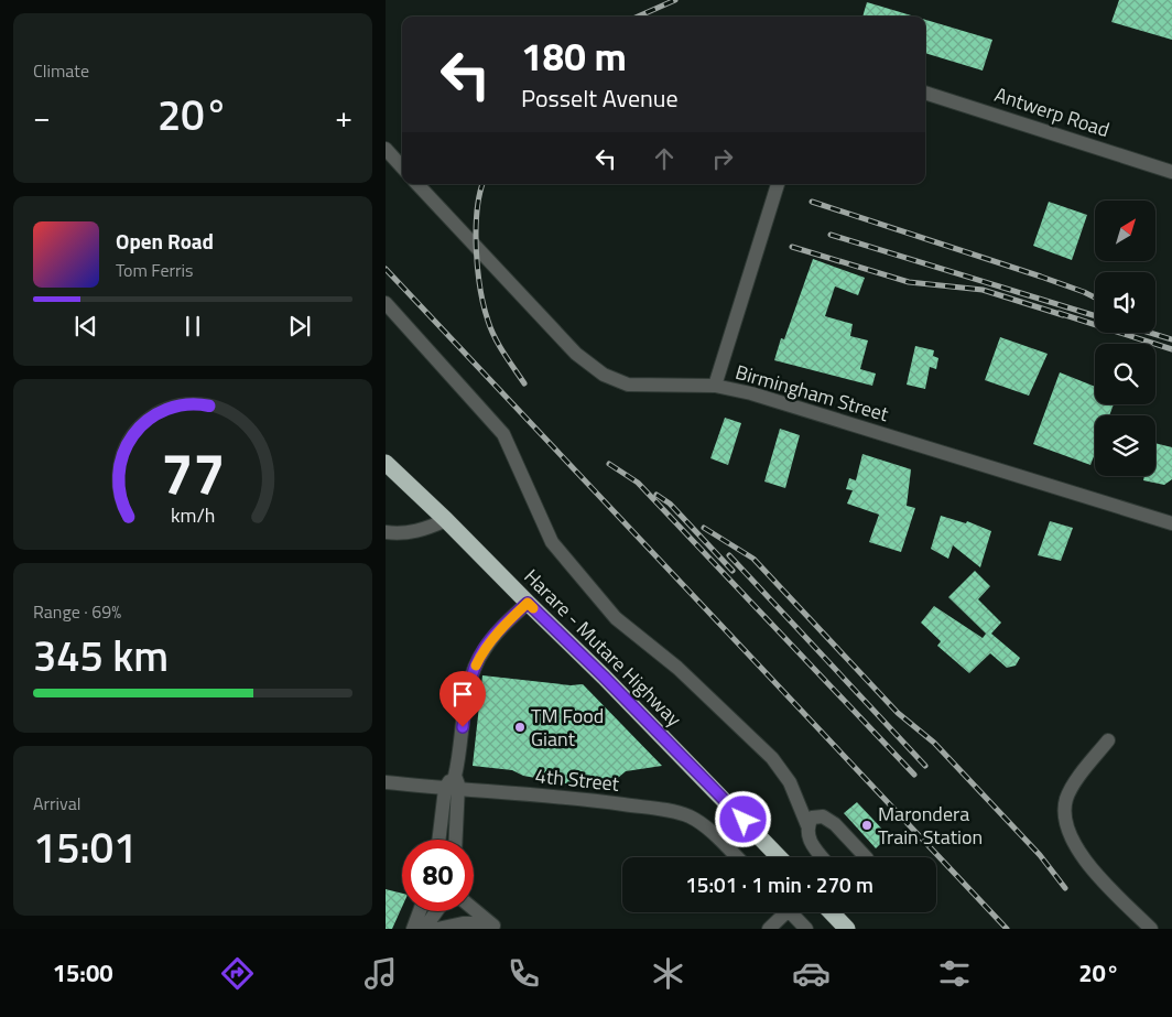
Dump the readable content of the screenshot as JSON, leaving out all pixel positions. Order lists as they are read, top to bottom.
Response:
{
  "streets": {
    "highway": ["Harare - Mutare Highway"],
    "street": ["Antwerp Road", "Birmingham Street", "4th Street"]
  },
  "places": ["TM Food Giant", "Marondera Train Station"],
  "north": "top right",
  "page": {
    "tile": [
      "Climate",
      ["Range · 69%", "345 km"],
      ["Arrival", "15:01"]
    ],
    "turn": ["180 m", "Posselt Avenue"],
    "heat": ["−", "20°", "+"],
    "song": ["Open Road", "Tom Ferris"],
    "limit": "80",
    "trip": "15:01 · 1 min · 270 m",
    "tabs": ["15:00", "20°"],
    "gauge": ["77", "km/h"]
  }
}
